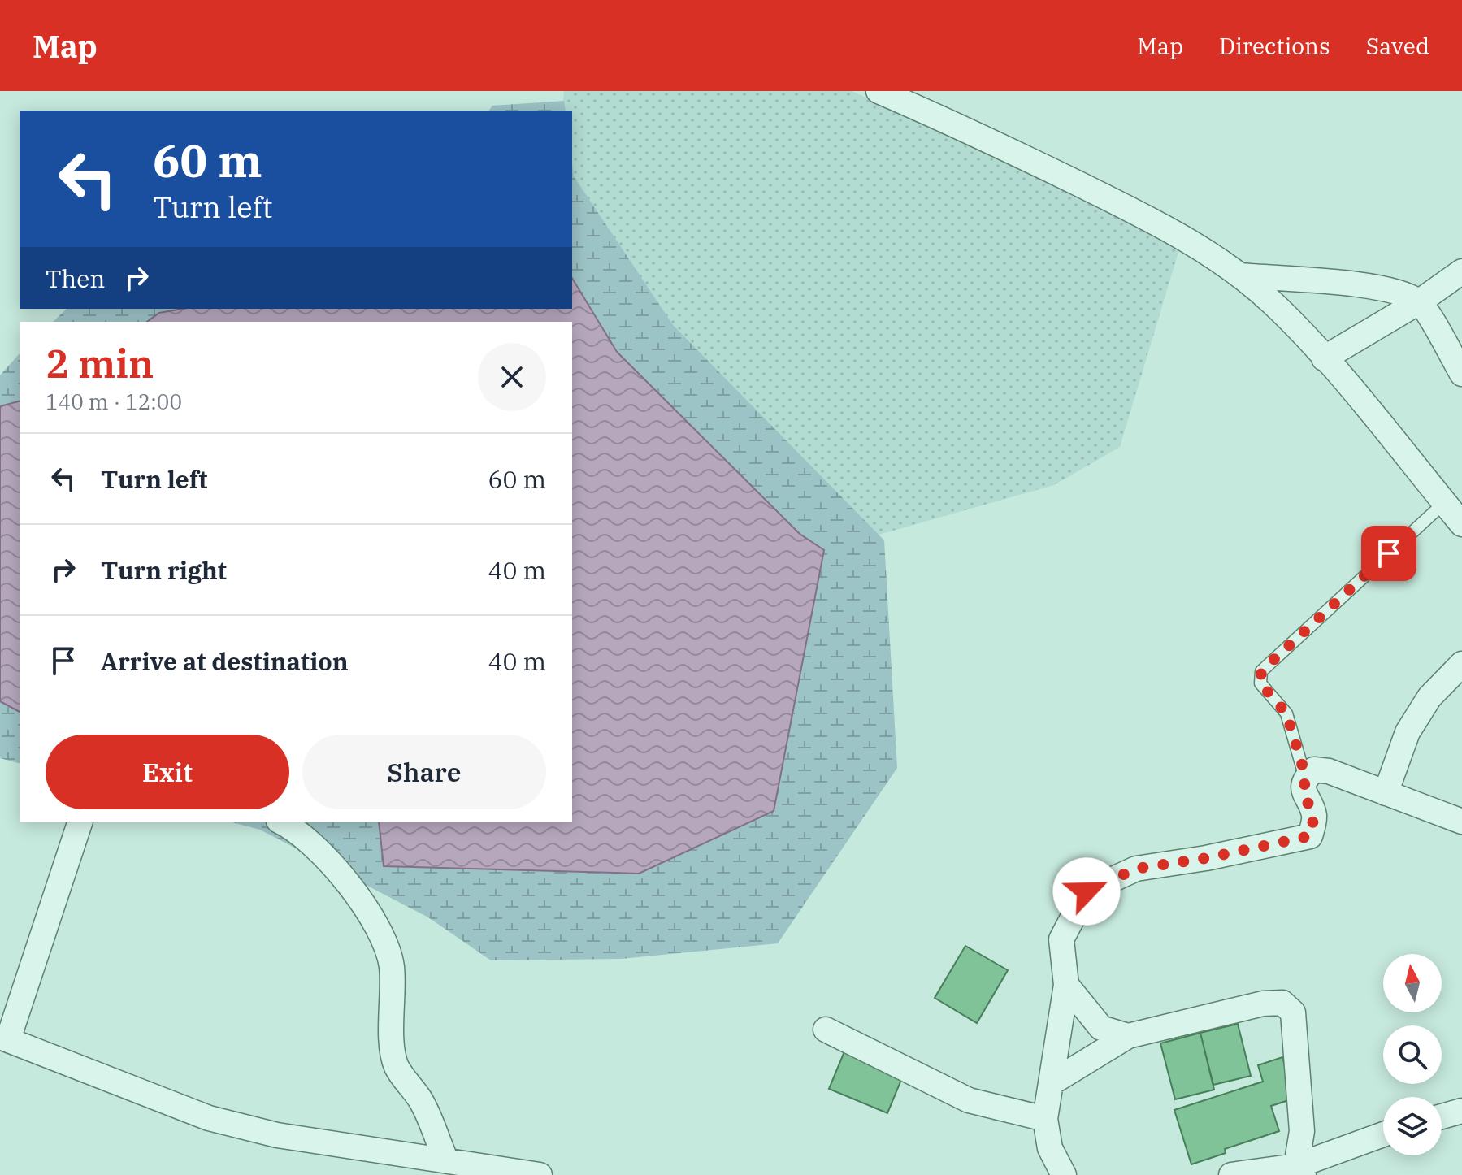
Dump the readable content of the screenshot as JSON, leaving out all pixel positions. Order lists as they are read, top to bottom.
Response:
{
  "north": "top",
  "page": {
    "header": "Map",
    "nav": ["Map", "Directions", "Saved"],
    "turn": ["60 m", "Turn left"],
    "then": "Then",
    "heading": ["2 min", "140 m · 12:00"],
    "list": [
      {
        "name": "Turn left",
        "value": "60 m"
      },
      {
        "name": "Turn right",
        "value": "40 m"
      },
      {
        "name": "Arrive at destination",
        "value": "40 m"
      }
    ],
    "buttons": ["Exit", "Share"]
  }
}
